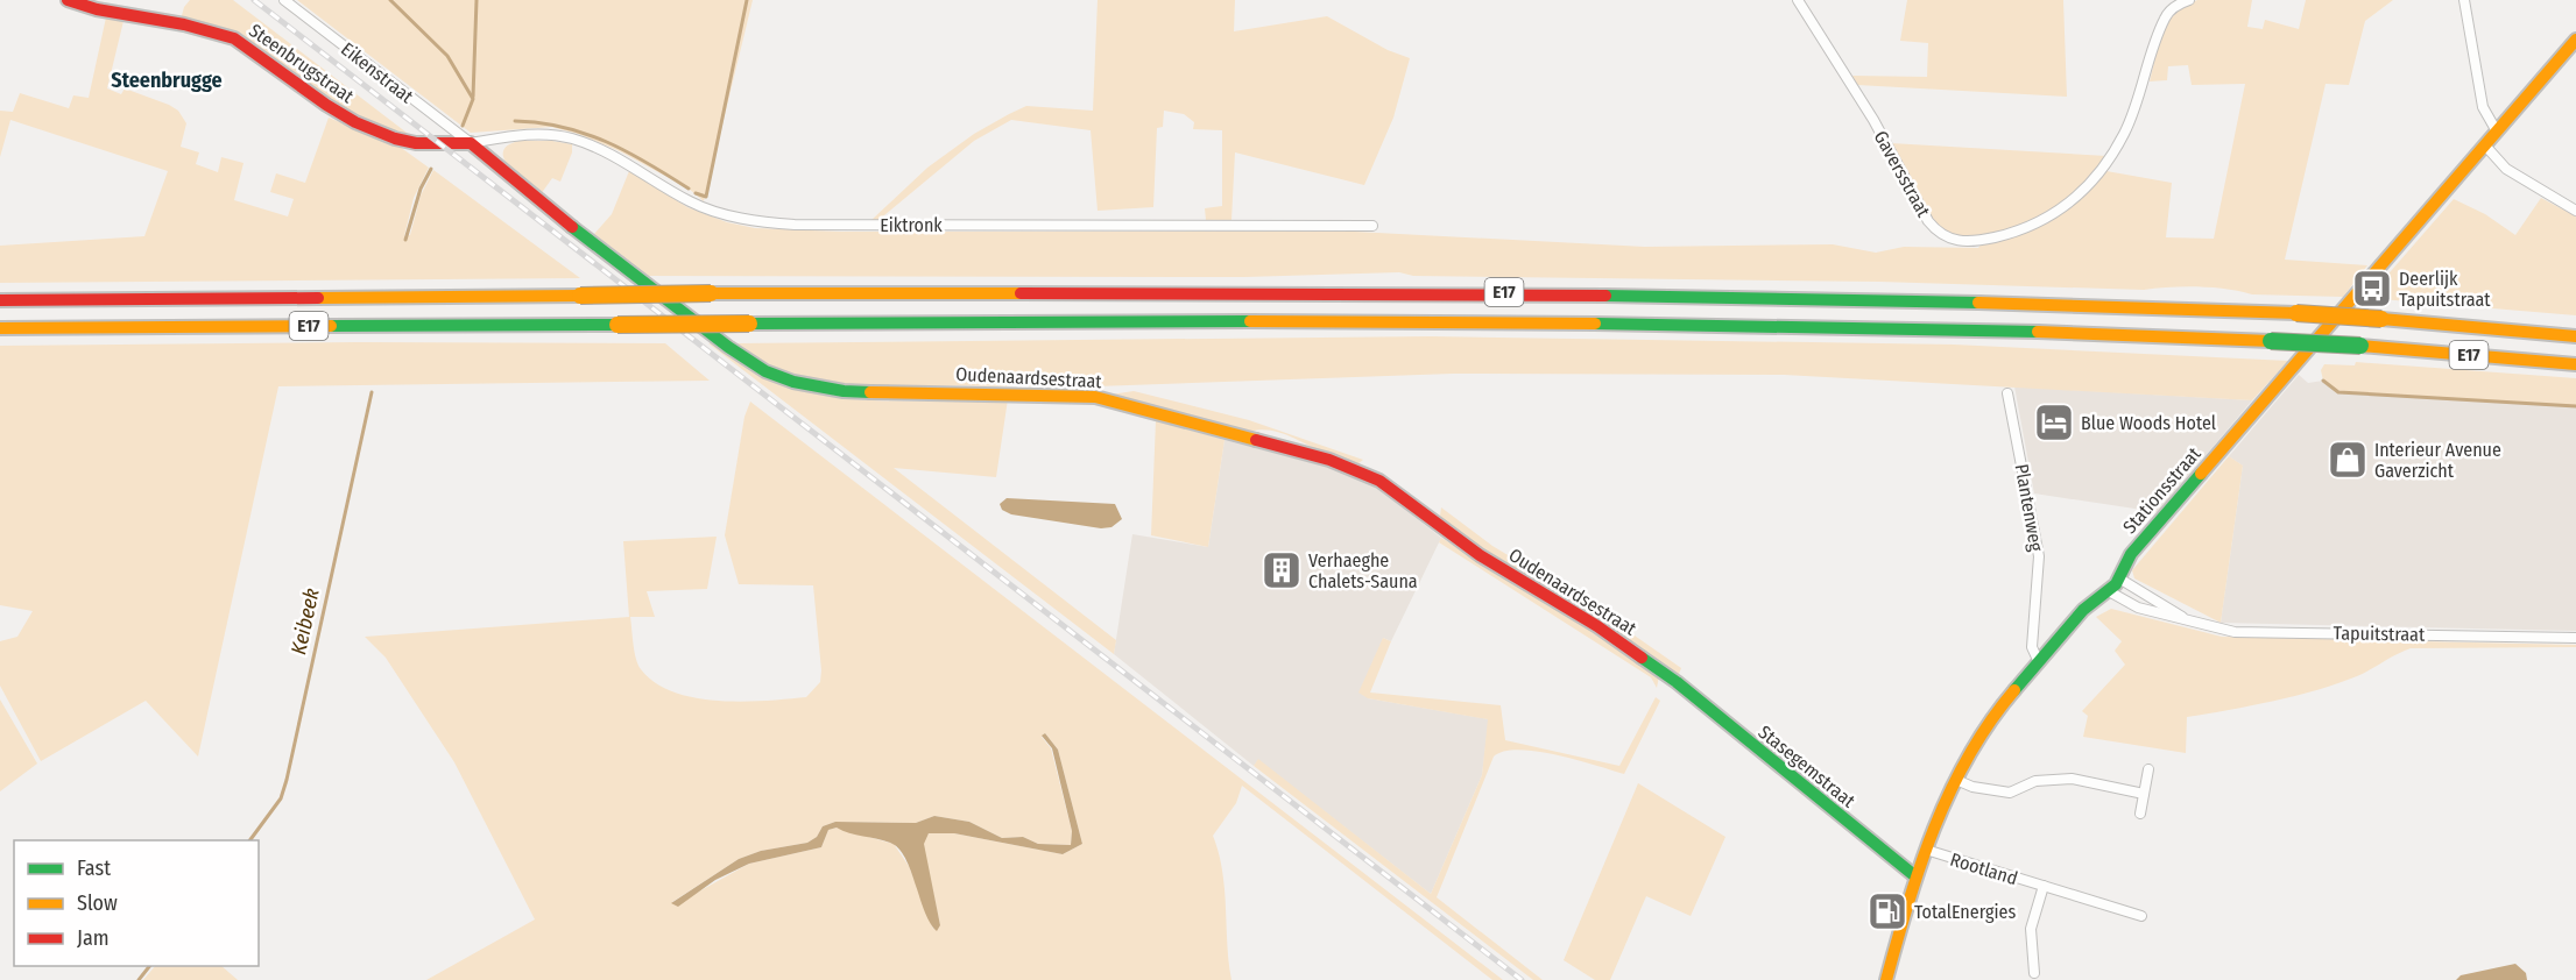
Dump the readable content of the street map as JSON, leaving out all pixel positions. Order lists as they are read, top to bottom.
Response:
{
  "streets": {
    "main road": [
      "Steenbrugstraat",
      "E17",
      "Oudenaardsestraat",
      "Stationsstraat",
      "Stasegemstraat"
    ],
    "street": [
      "Eikenstraat",
      "Gaversstraat",
      "Eiktronk",
      "Plantenweg",
      "Tapuitstraat",
      "Rootland"
    ]
  },
  "crossings": [
    ["Steenbrugstraat", "Eikenstraat"],
    ["Steenbrugstraat", "Eiktronk"],
    ["Steenbrugstraat", "Oudenaardsestraat"],
    ["Eikenstraat", "Eiktronk"],
    ["Eikenstraat", "Oudenaardsestraat"],
    ["Eiktronk", "Oudenaardsestraat"],
    ["Oudenaardsestraat", "Stasegemstraat"],
    ["Stationsstraat", "Plantenweg"],
    ["Stationsstraat", "Tapuitstraat"],
    ["Stationsstraat", "Stasegemstraat"],
    ["Stationsstraat", "Rootland"]
  ],
  "districts": ["Steenbrugge"],
  "water": ["Keibeek"],
  "places": {
    "bus stop": ["Deerlijk Tapuitstraat"],
    "hotel": ["Blue Woods Hotel"],
    "shop": ["Interieur Avenue Gaverzicht"],
    "building": ["Verhaeghe Chalets-Sauna"],
    "fuel station": ["TotalEnergies"]
  },
  "legend": ["Fast", "Slow", "Jam"]
}
